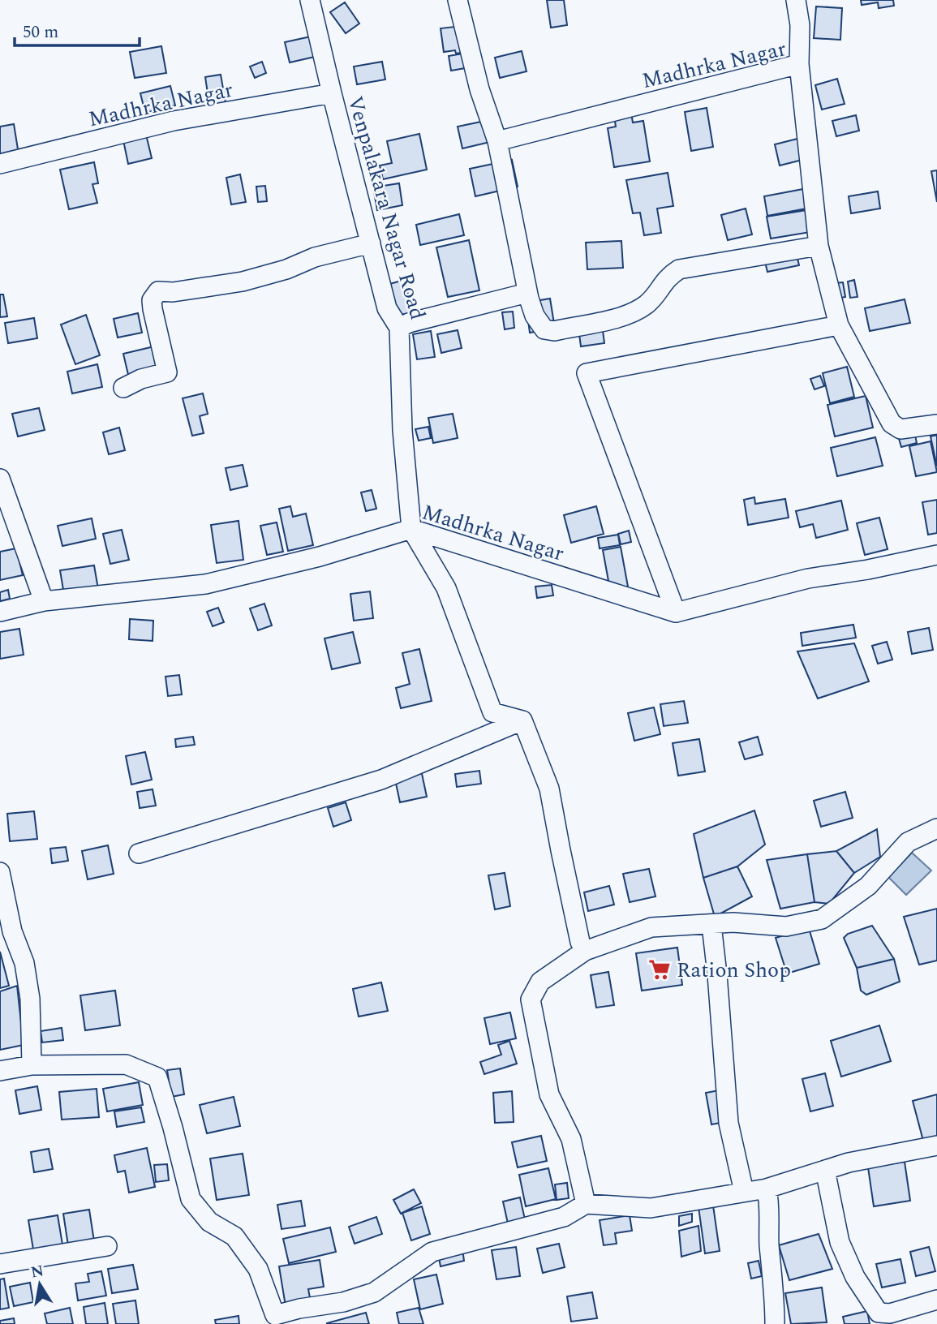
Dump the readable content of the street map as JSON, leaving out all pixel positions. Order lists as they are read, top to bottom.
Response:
{
  "streets": {
    "street": ["Madhrka Nagar", "Venpalakara Nagar Road"]
  },
  "crossings": [
    ["Madhrka Nagar", "Venpalakara Nagar Road"]
  ],
  "places": {
    "supermarket": ["Ration Shop"]
  },
  "scale_bar": "50 m",
  "north": "top"
}
